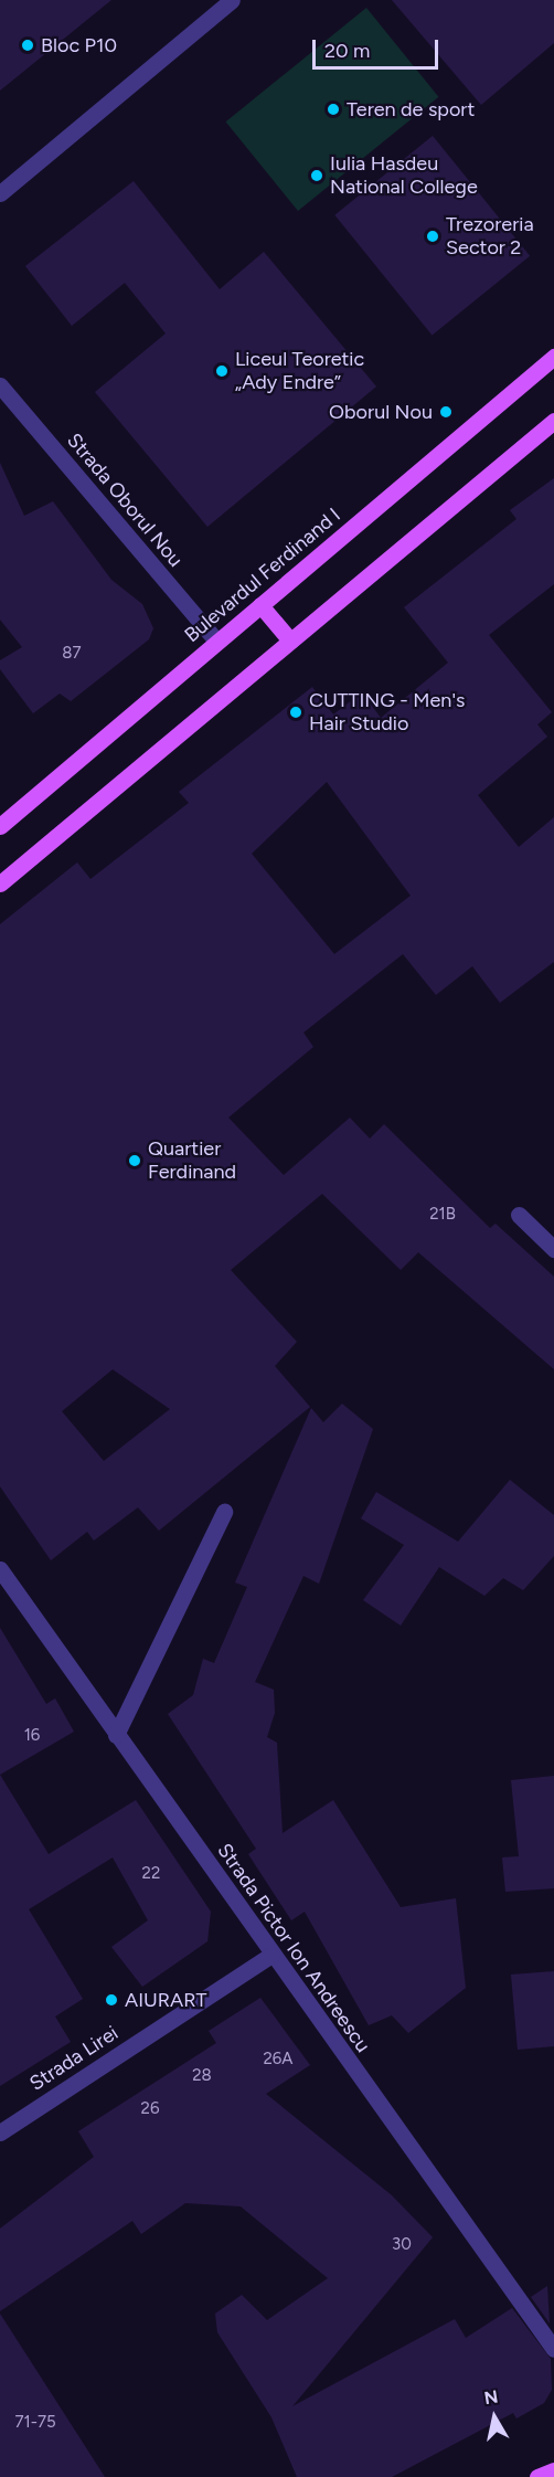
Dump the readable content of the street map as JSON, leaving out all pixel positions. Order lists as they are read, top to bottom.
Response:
{
  "streets": {
    "main road": ["Bulevardul Ferdinand I"],
    "street": ["Strada Oborul Nou", "Strada Pictor Ion Andreescu", "Strada Lirei"]
  },
  "crossings": [
    ["Strada Oborul Nou", "Bulevardul Ferdinand I"],
    ["Strada Pictor Ion Andreescu", "Strada Lirei"]
  ],
  "places": [
    "Bloc P10",
    "Teren de sport",
    "Iulia Hasdeu National College",
    "Trezoreria Sector 2",
    "Liceul Teoretic „Ady Endre”",
    "Oborul Nou",
    "CUTTING - Men's Hair Studio",
    "Quartier Ferdinand",
    "AIURART"
  ],
  "house_numbers": [
    "87",
    "21B",
    "16",
    "22",
    "26A",
    "28",
    "26",
    "30",
    "71-75"
  ],
  "scale_bar": "20 m",
  "north": "top"
}
